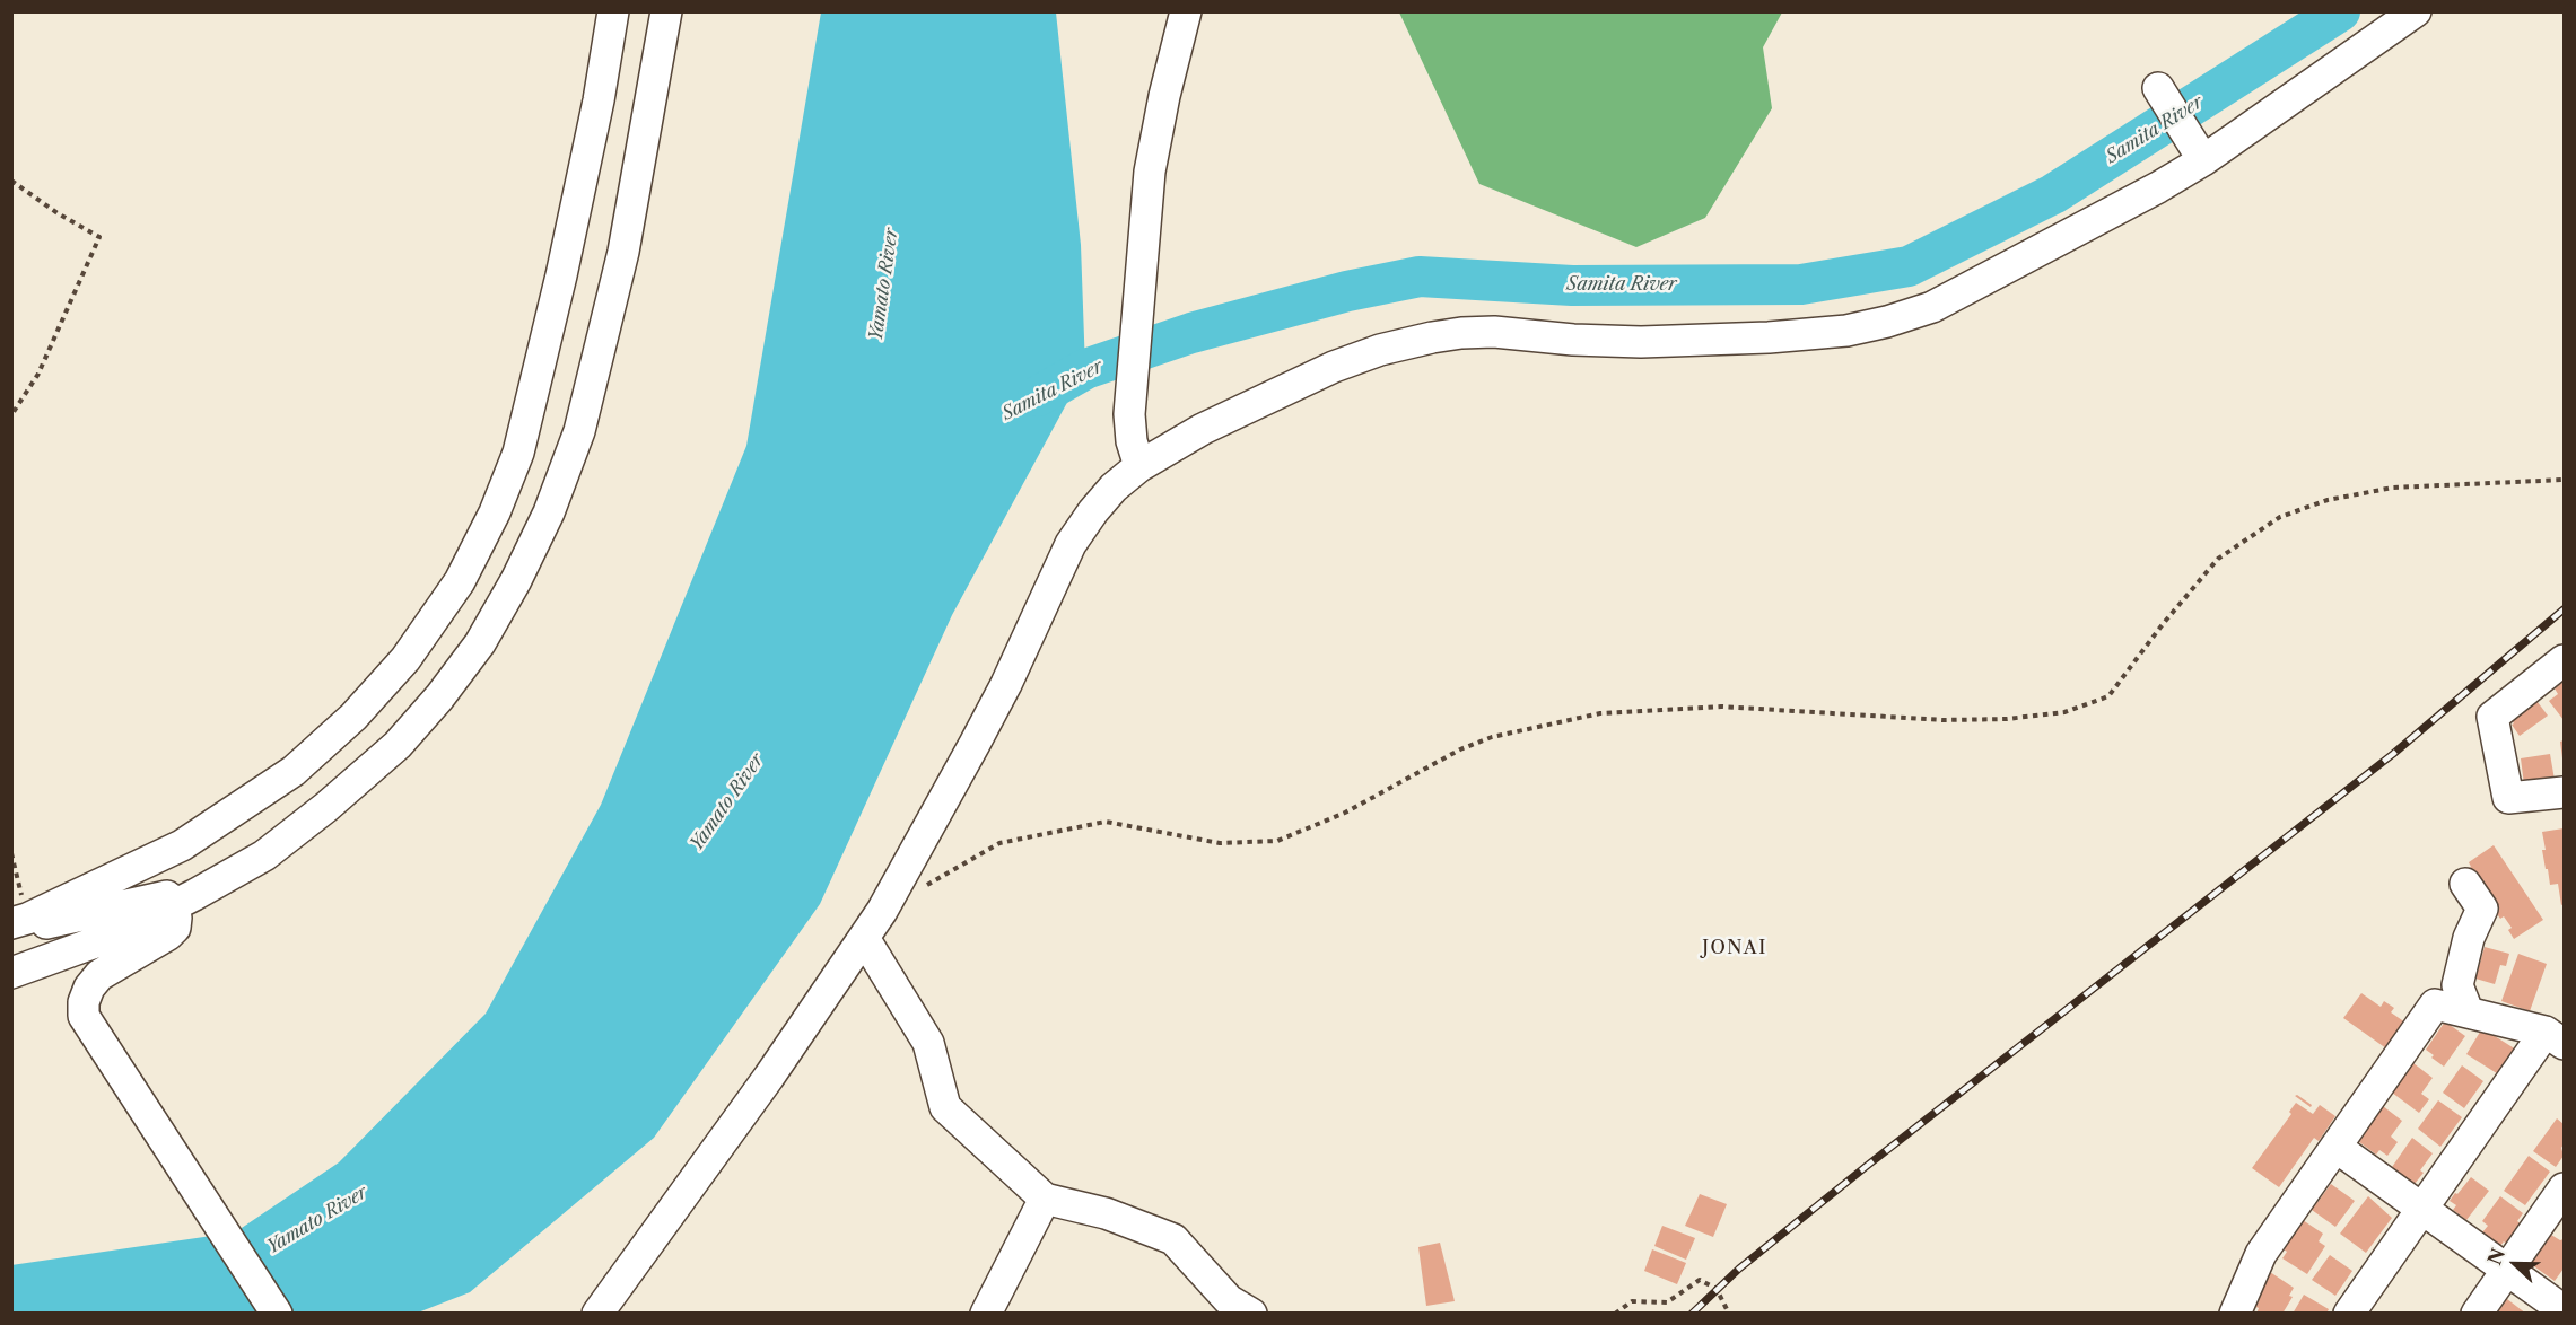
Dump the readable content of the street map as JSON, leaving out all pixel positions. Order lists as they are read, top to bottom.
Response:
{
  "districts": ["JONAI"],
  "water": ["Samita River", "Yamato River"],
  "north": "left"
}
